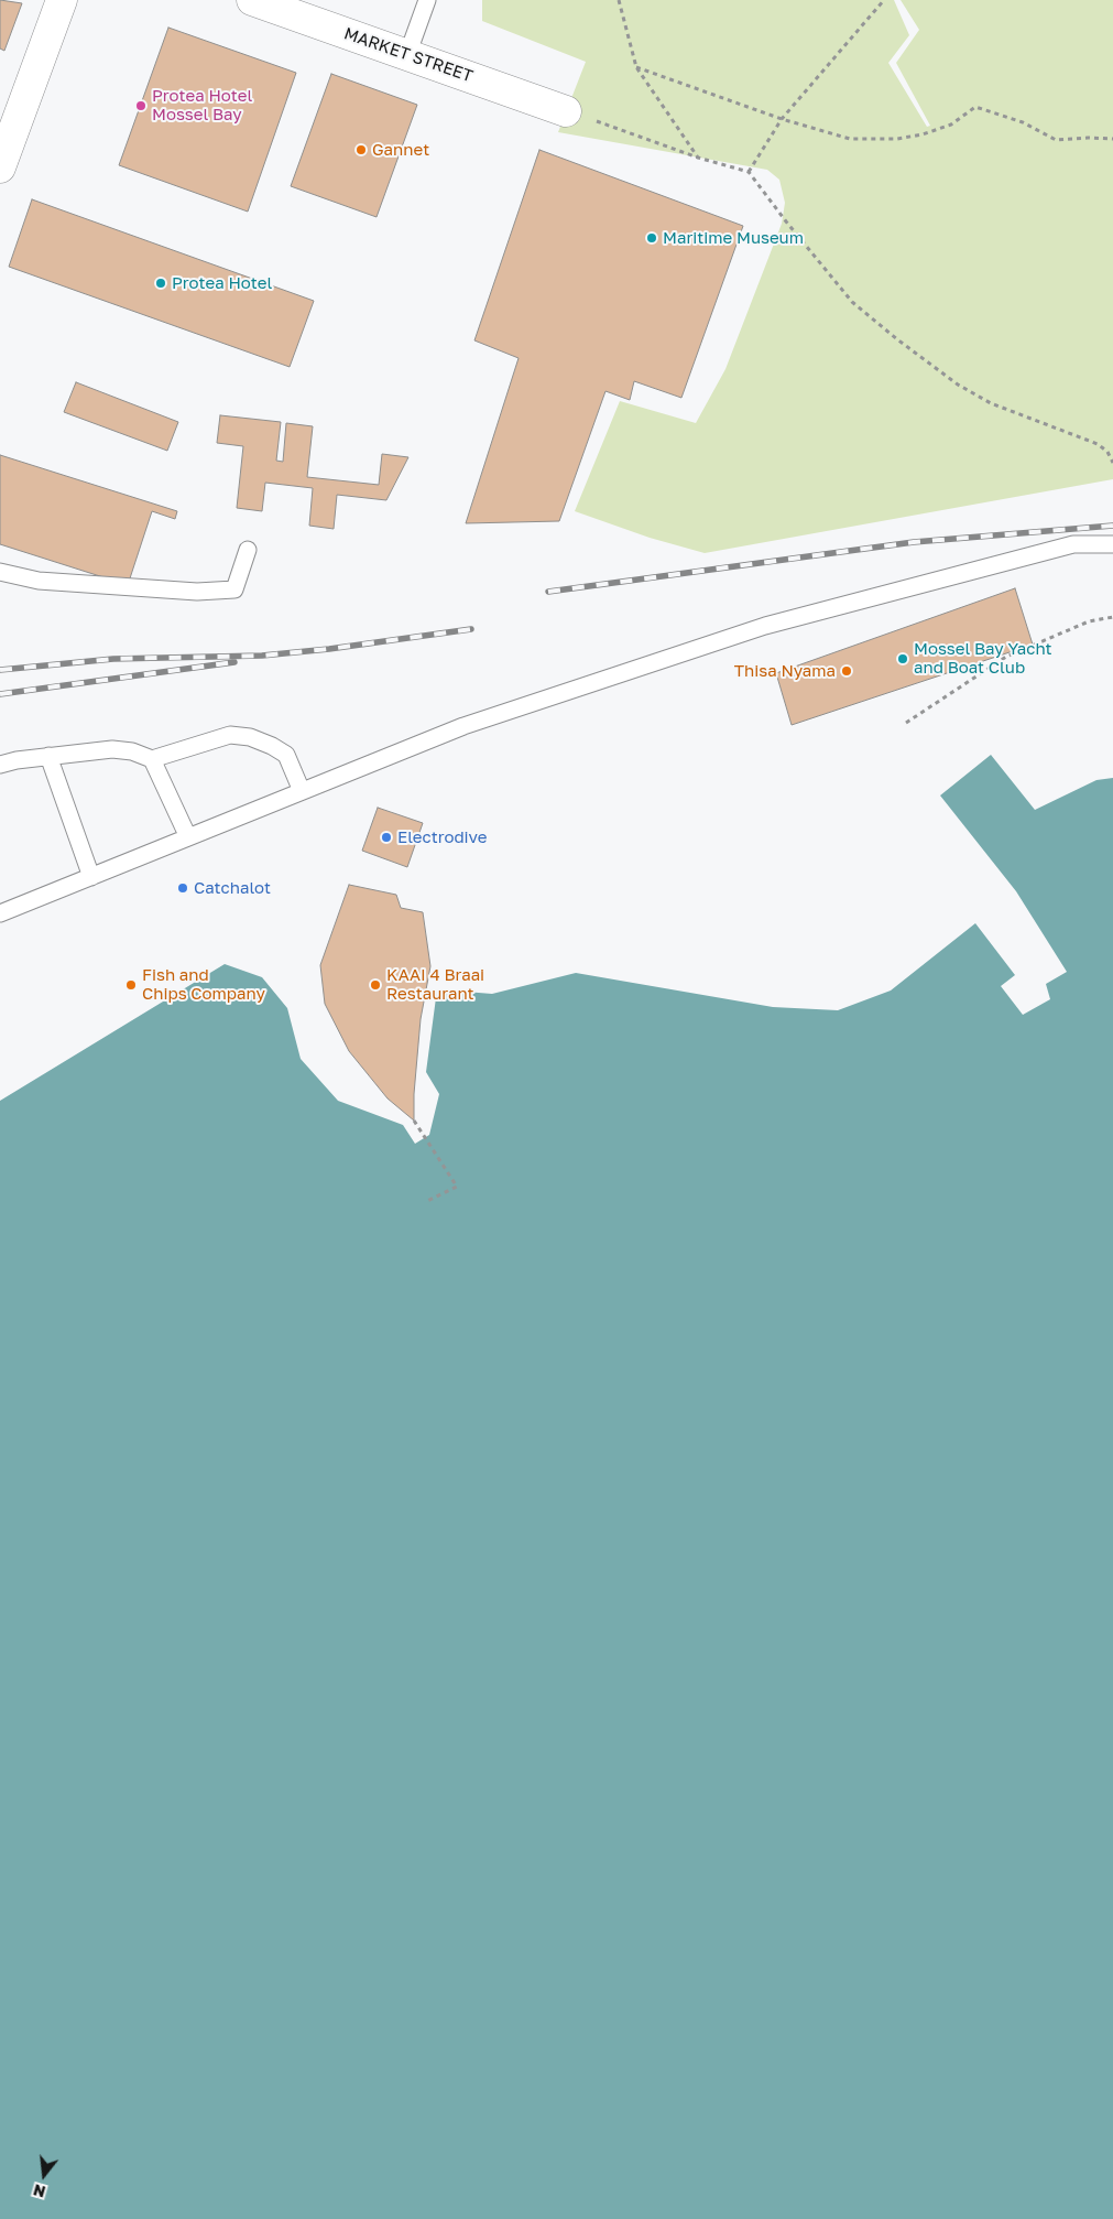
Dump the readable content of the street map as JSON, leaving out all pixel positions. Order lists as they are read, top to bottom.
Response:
{
  "streets": {
    "street": ["MARKET STREET"]
  },
  "places": [
    "Protea Hotel Mossel Bay",
    "Gannet",
    "Maritime Museum",
    "Protea Hotel",
    "Mossel Bay Yacht and Boat Club",
    "Thisa Nyama",
    "Electrodive",
    "Catchalot",
    "Fish and Chips Company",
    "KAAI 4 Braai Restaurant"
  ],
  "north": "bottom"
}
